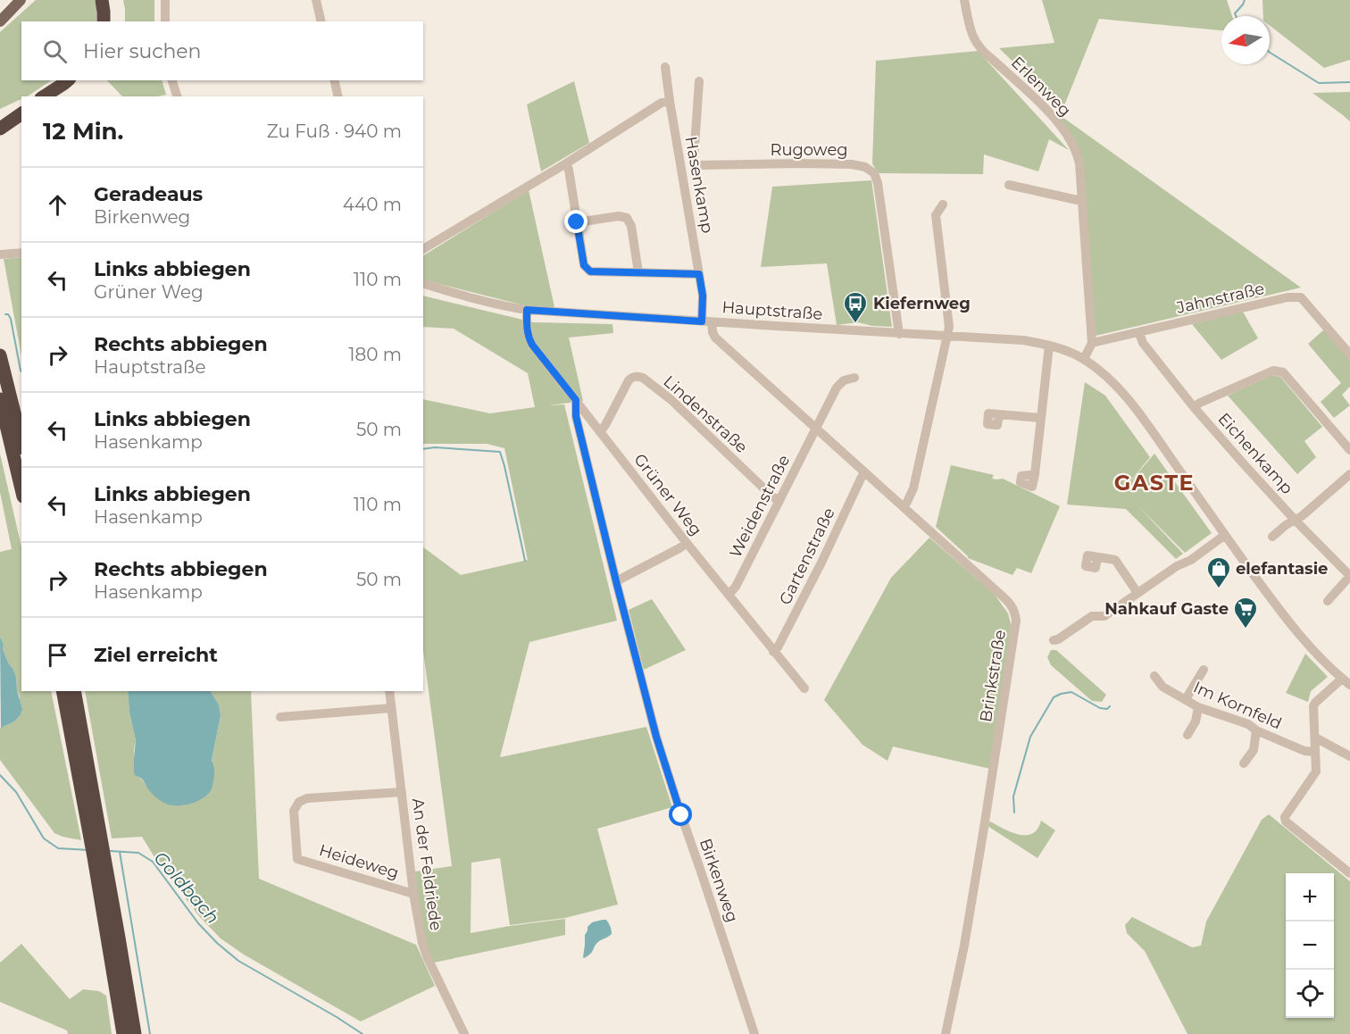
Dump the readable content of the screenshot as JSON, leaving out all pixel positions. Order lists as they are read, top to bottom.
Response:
{
  "streets": {
    "street": [
      "Erlenweg",
      "Rugoweg",
      "Hasenkamp",
      "Jahnstraße",
      "Hauptstraße",
      "Lindenstraße",
      "Eichenkamp",
      "Grüner Weg",
      "Weidenstraße",
      "Gartenstraße",
      "Brinkstraße",
      "Im Kornfeld",
      "Heideweg",
      "An der Feldriede",
      "Birkenweg"
    ]
  },
  "crossings": [
    ["Erlenweg", "Jahnstraße"],
    ["Rugoweg", "Hauptstraße"],
    ["Hasenkamp", "Hauptstraße"],
    ["Hasenkamp", "Brinkstraße"],
    ["Jahnstraße", "Eichenkamp"],
    ["Hauptstraße", "Grüner Weg"],
    ["Hauptstraße", "Brinkstraße"],
    ["Lindenstraße", "Grüner Weg"],
    ["Lindenstraße", "Weidenstraße"],
    ["Grüner Weg", "Weidenstraße"],
    ["Grüner Weg", "Gartenstraße"],
    ["Grüner Weg", "Birkenweg"],
    ["Weidenstraße", "Brinkstraße"],
    ["Gartenstraße", "Brinkstraße"],
    ["Heideweg", "An der Feldriede"]
  ],
  "districts": ["GASTE"],
  "water": ["Goldbach"],
  "places": {
    "bus stop": ["Kiefernweg"],
    "shop": ["elefantasie"],
    "supermarket": ["Nahkauf Gaste"]
  },
  "north": "left",
  "page": {
    "search": "Hier suchen",
    "heading": ["12 Min.", "Zu Fuß · 940 m"],
    "list": [
      ["Geradeaus", "Birkenweg", "440 m"],
      ["Links abbiegen", "Grüner Weg", "110 m"],
      ["Rechts abbiegen", "Hauptstraße", "180 m"],
      ["Links abbiegen", "Hasenkamp", "50 m"],
      ["Links abbiegen", "Hasenkamp", "110 m"],
      ["Rechts abbiegen", "Hasenkamp", "50 m"],
      "Ziel erreicht"
    ],
    "map_buttons": ["+", "−"]
  }
}
